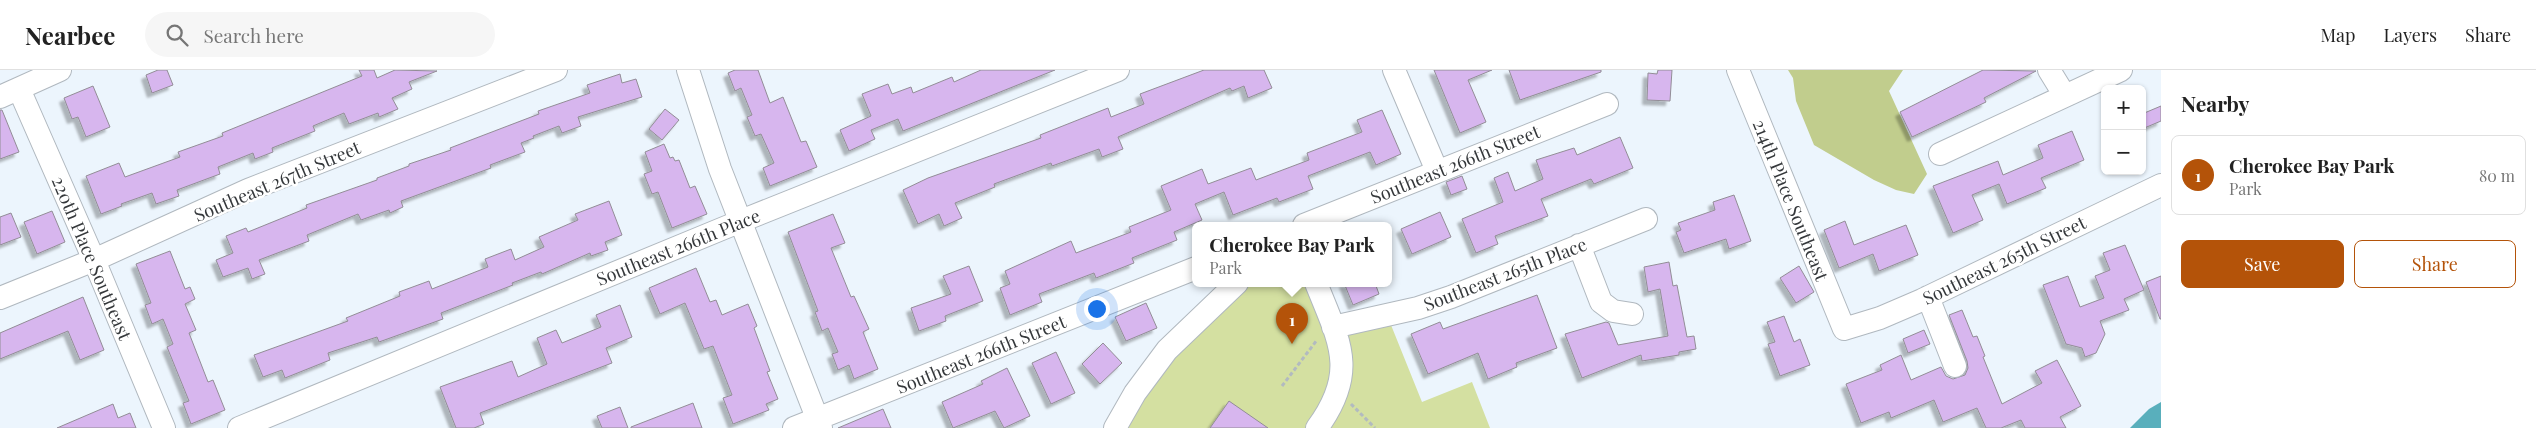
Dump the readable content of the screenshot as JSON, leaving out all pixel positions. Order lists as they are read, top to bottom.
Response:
{
  "streets": {
    "street": [
      "Southeast 266th Street",
      "Southeast 267th Street",
      "214th Place Southeast",
      "Southeast 266th Place",
      "220th Place Southeast",
      "Southeast 265th Street",
      "Southeast 265th Place"
    ]
  },
  "crossings": [
    ["Southeast 267th Street", "220th Place Southeast"],
    ["214th Place Southeast", "Southeast 265th Street"]
  ],
  "page": {
    "header": "Nearbee",
    "search": "Search here",
    "nav": ["Map", "Layers", "Share"],
    "heading": "Nearby",
    "map_buttons": ["+", "−"],
    "list": [
      {
        "mark": "1",
        "name": "Cherokee Bay Park",
        "note": "Park",
        "value": "80 m"
      }
    ],
    "popup": ["Cherokee Bay Park", "Park"],
    "buttons": ["Save", "Share"],
    "pins": "1"
  }
}
